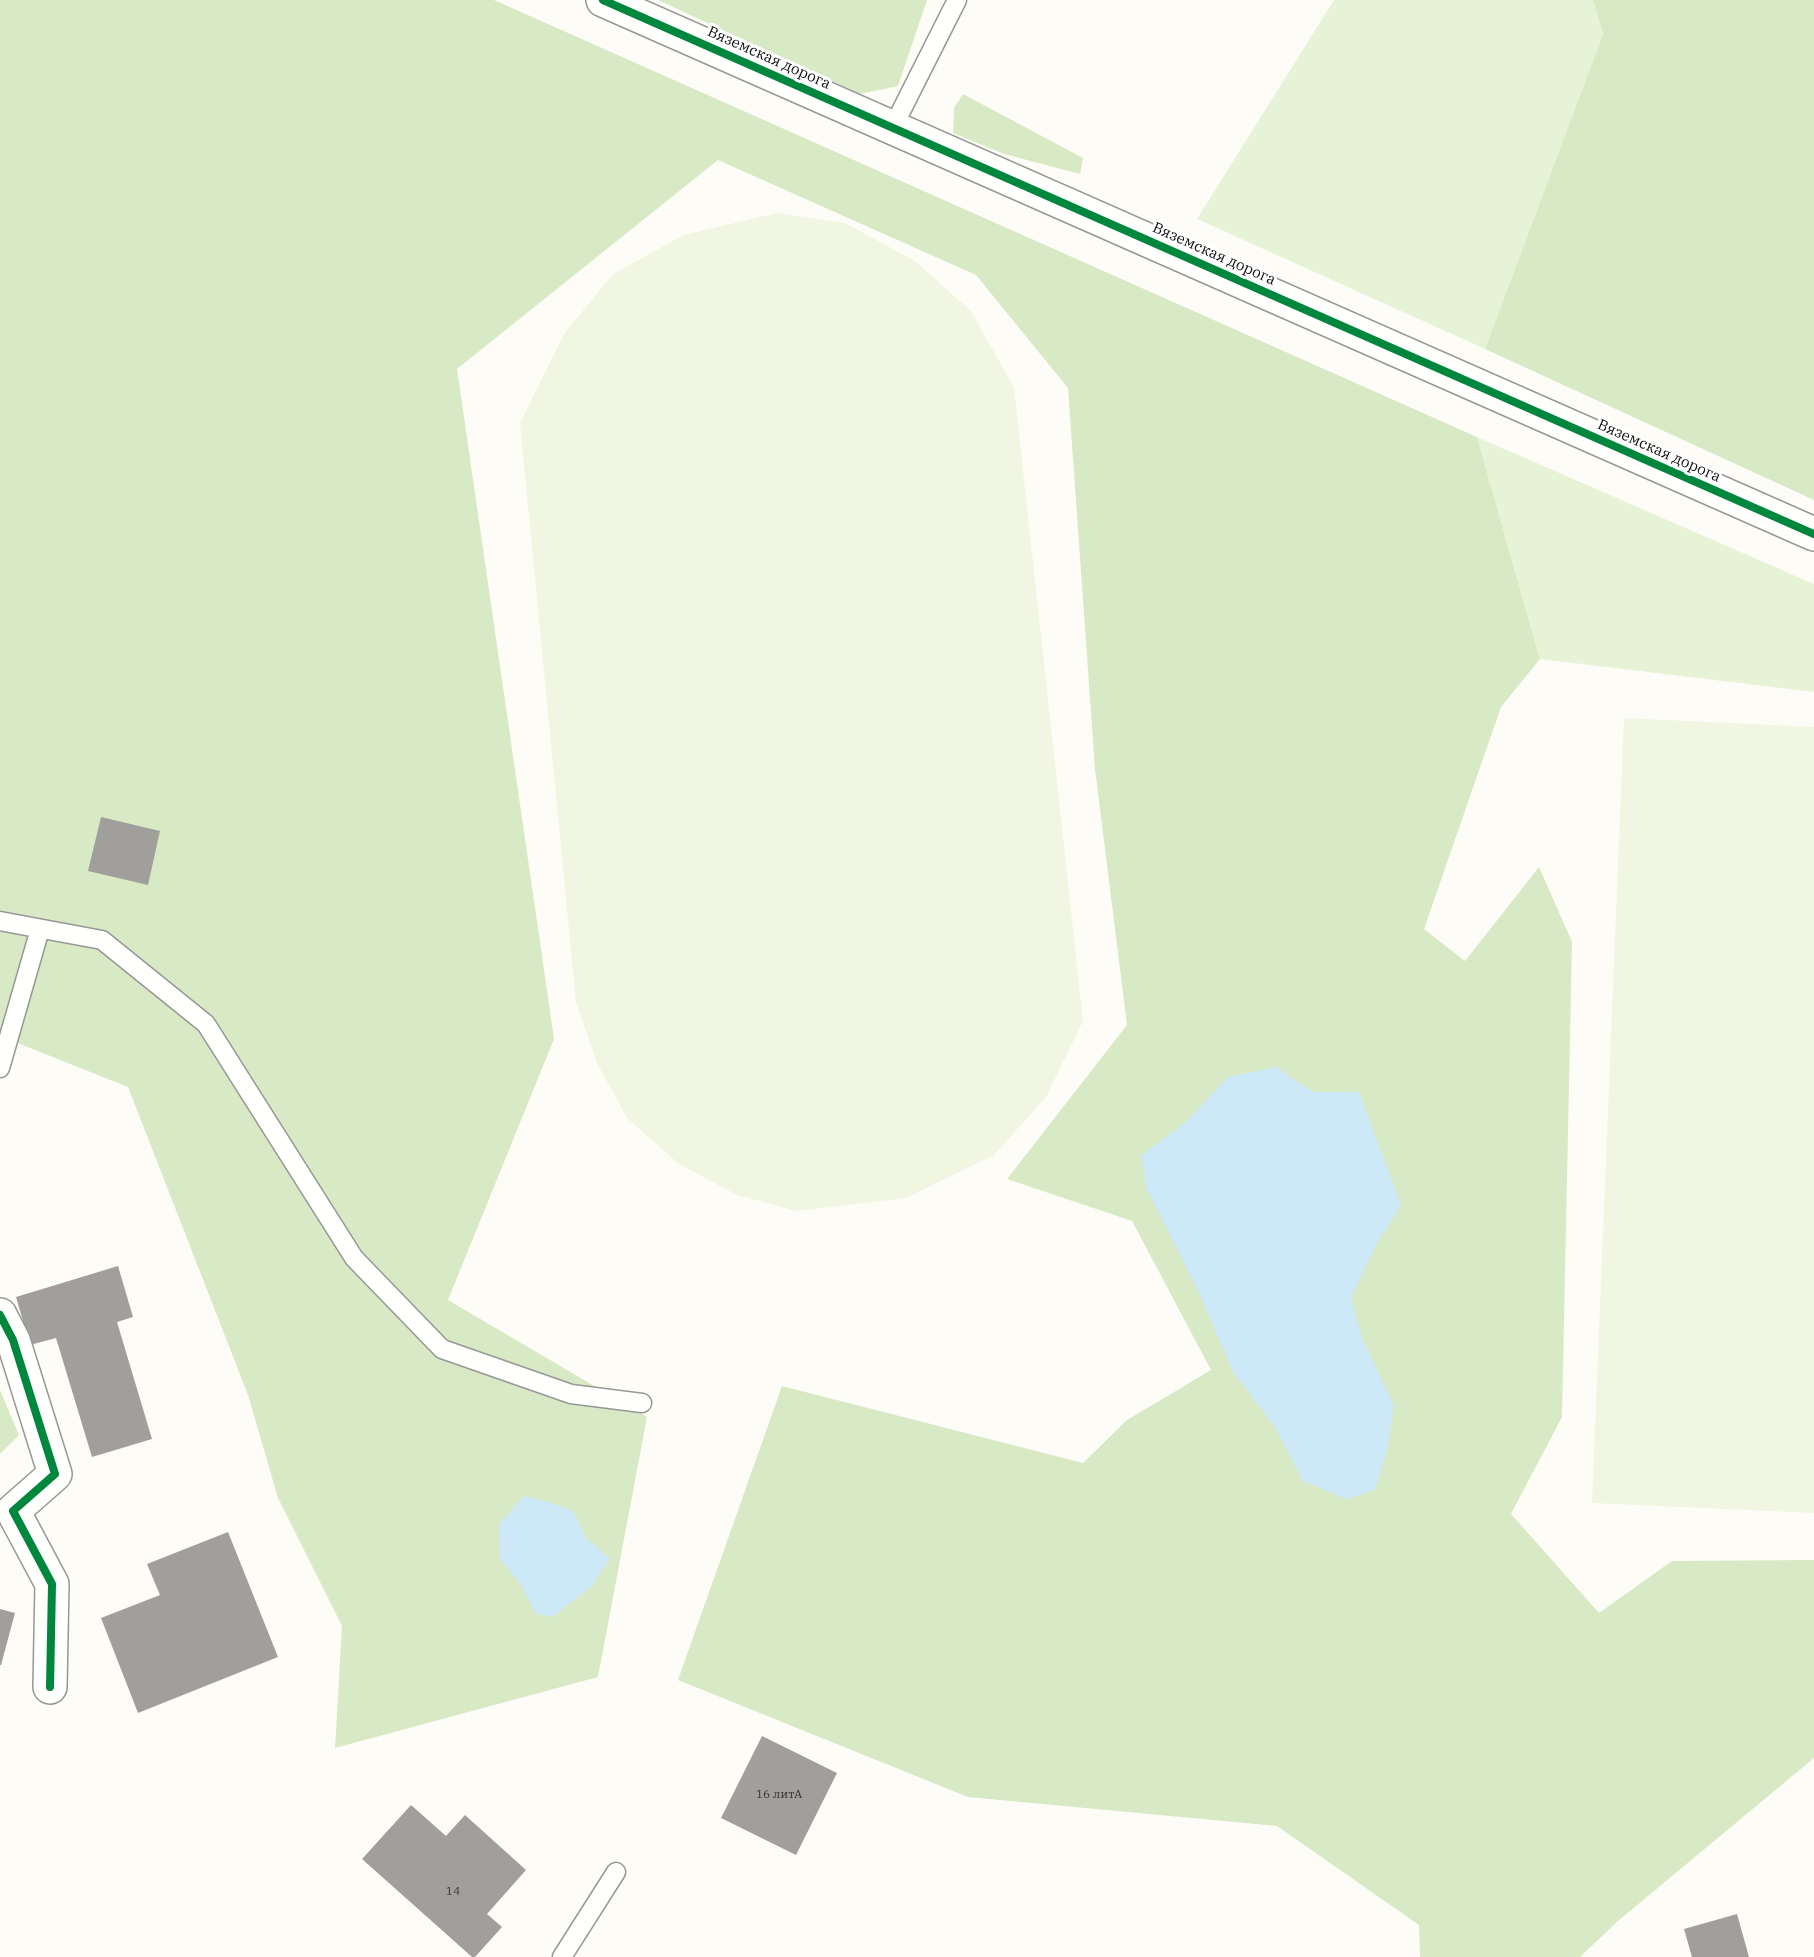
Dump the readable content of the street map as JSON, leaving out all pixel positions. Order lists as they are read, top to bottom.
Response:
{
  "streets": {
    "street": ["Вяземская дорога"]
  },
  "house_numbers": ["16 литА", "14"]
}
